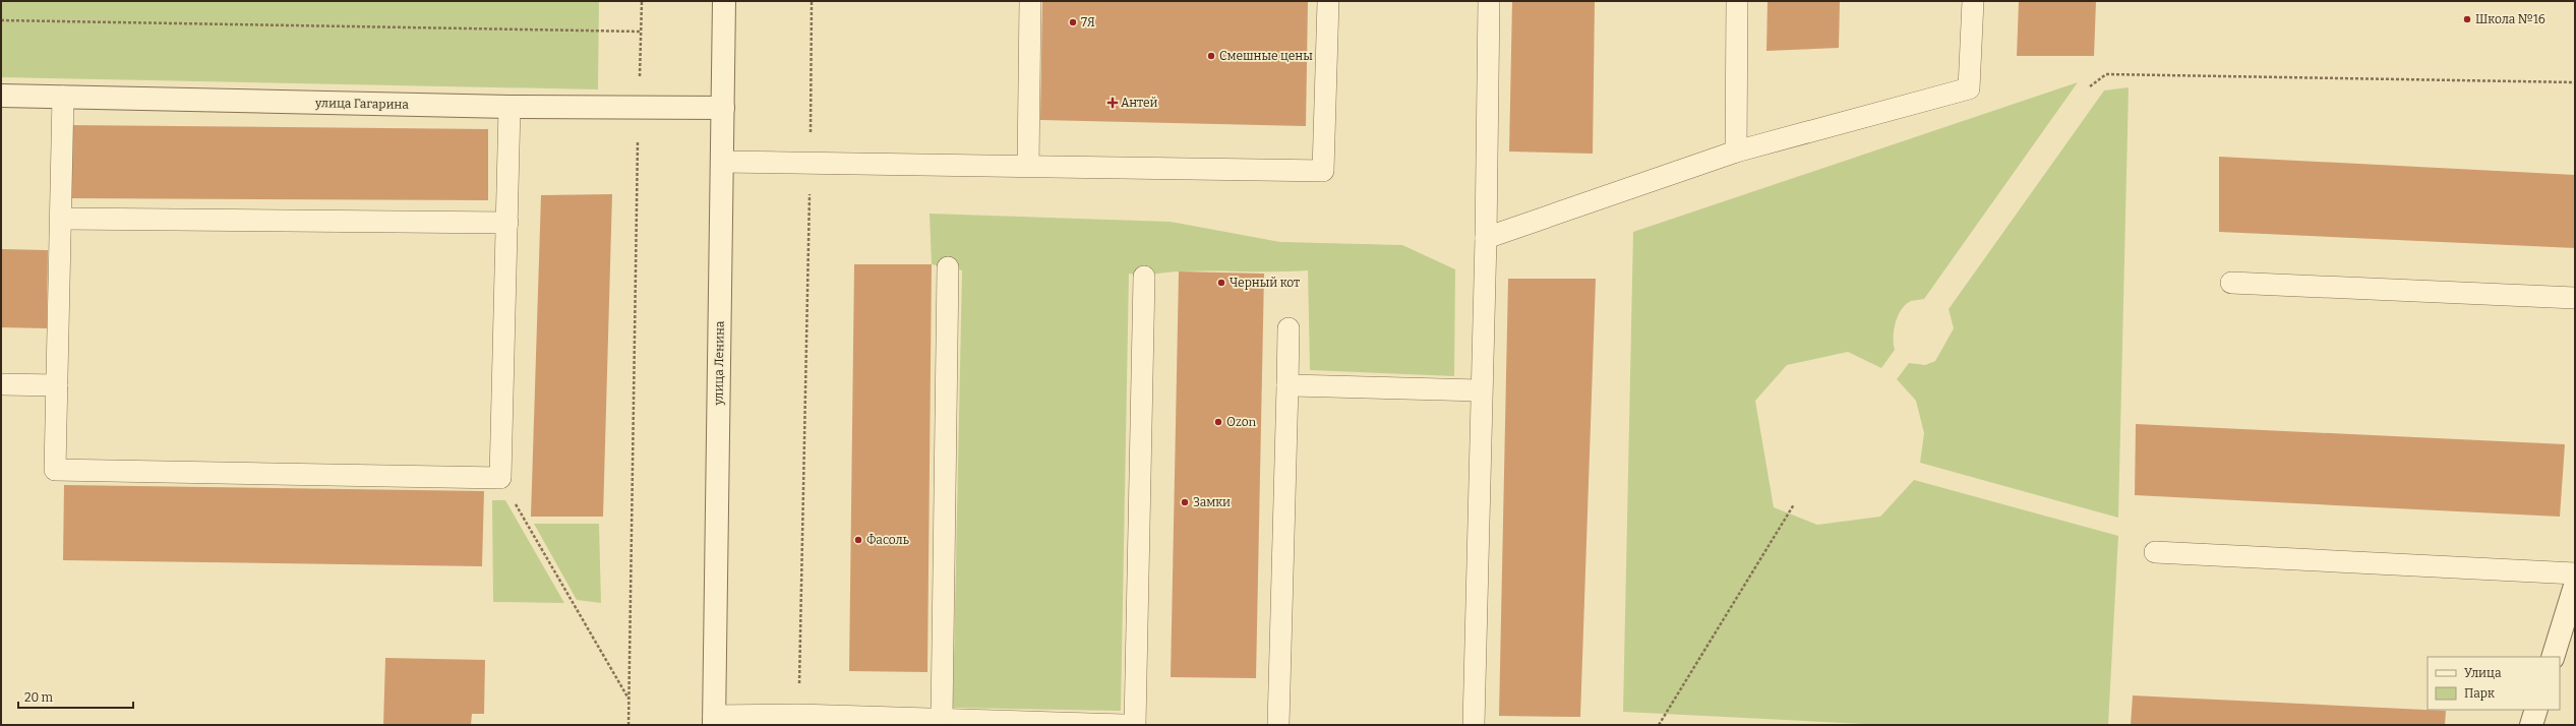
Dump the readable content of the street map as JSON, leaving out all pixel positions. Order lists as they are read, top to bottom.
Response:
{
  "streets": {
    "street": ["улица Гагарина", "улица Ленина"]
  },
  "crossings": [
    ["улица Гагарина", "улица Ленина"]
  ],
  "places": {
    "other": [
      "Школа №16",
      "7Я",
      "Смешные цены",
      "Черный кот",
      "Ozon",
      "Замки",
      "Фасоль"
    ],
    "health": ["Антей"]
  },
  "legend": ["Улица", "Парк"],
  "scale_bar": "20 m"
}
